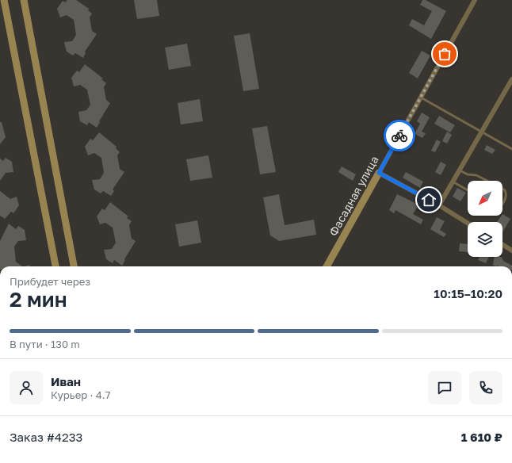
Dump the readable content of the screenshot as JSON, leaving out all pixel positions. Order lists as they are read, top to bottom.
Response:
{
  "streets": {
    "main road": ["Фасадная улица"]
  },
  "north": "bottom left",
  "page": {
    "heading": ["2 мин", "Прибудет через", "10:15–10:20"],
    "panel": [
      "Иван",
      "Курьер · 4.7",
      "Заказ #4233",
      "1 610 ₽"
    ],
    "bar": "В пути · 130 m"
  }
}
